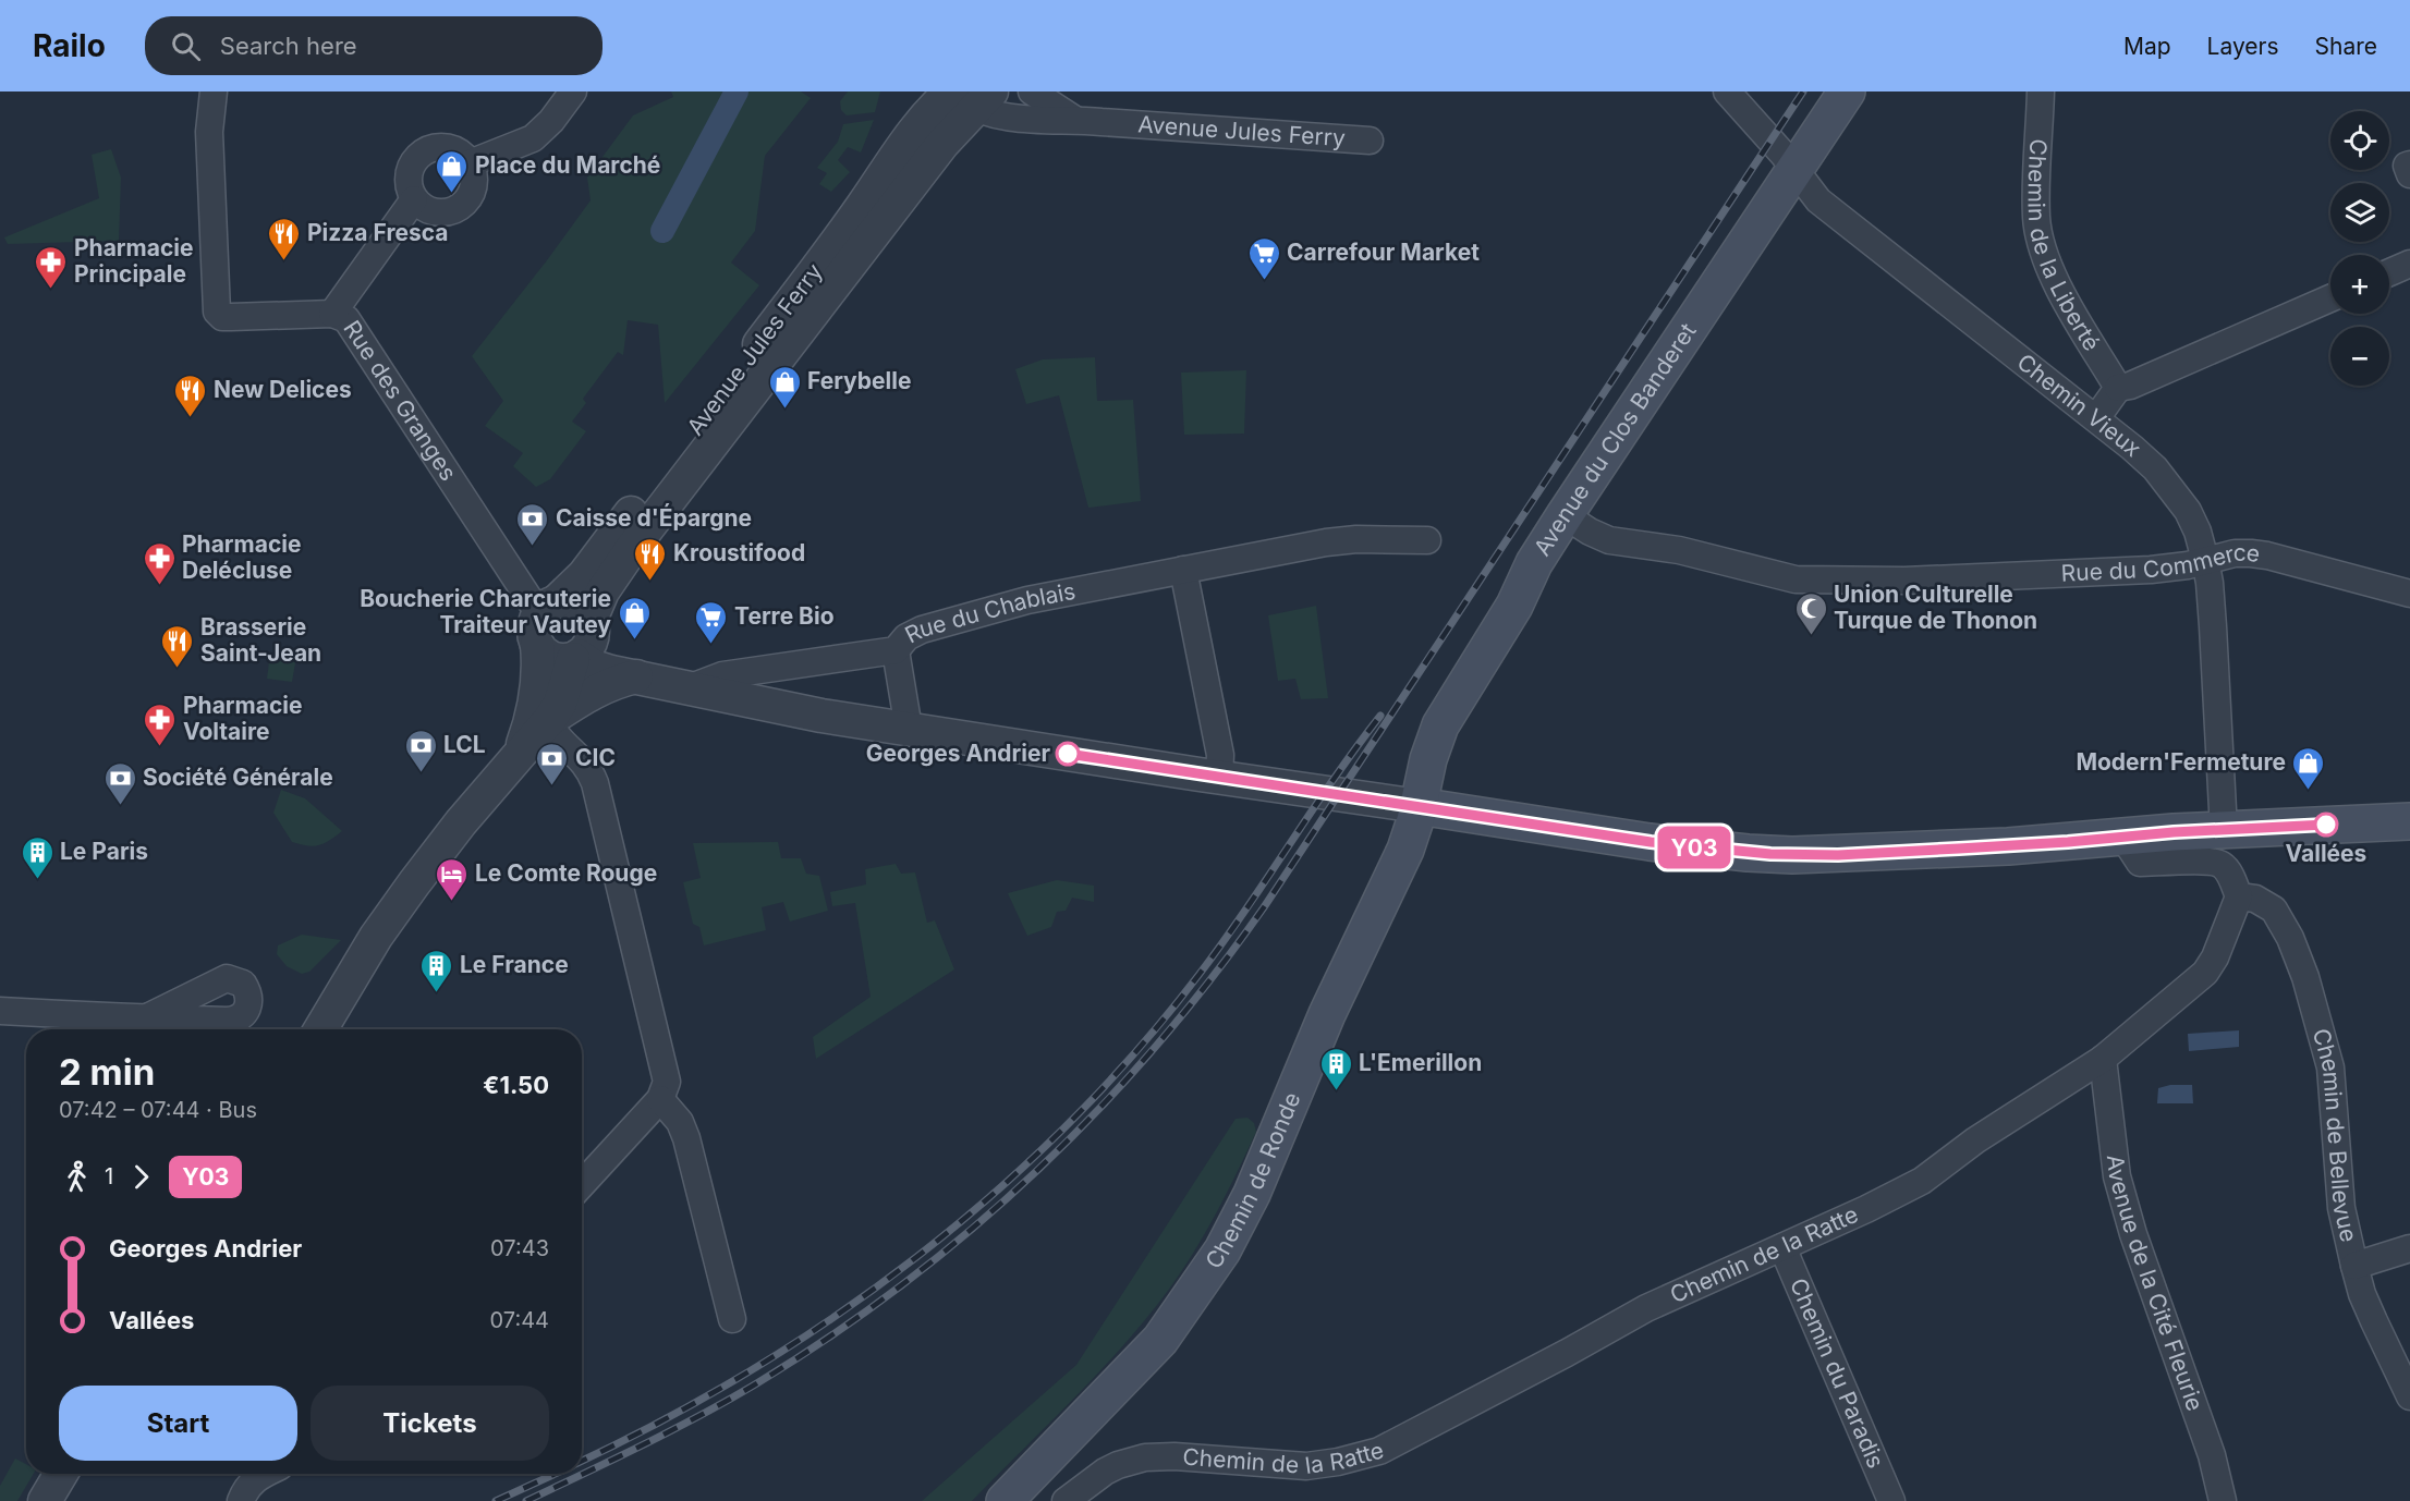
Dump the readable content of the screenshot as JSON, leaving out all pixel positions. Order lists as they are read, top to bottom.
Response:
{
  "streets": {
    "main road": ["Avenue du Clos Banderet", "Chemin de Ronde"],
    "street": [
      "Avenue Jules Ferry",
      "Chemin de la Liberté",
      "Rue des Granges",
      "Chemin Vieux",
      "Rue du Commerce",
      "Rue du Chablais",
      "Chemin de Bellevue",
      "Chemin de la Ratte",
      "Avenue de la Cité Fleurie",
      "Chemin du Paradis"
    ]
  },
  "crossings": [
    ["Avenue Jules Ferry", "Rue des Granges"],
    ["Chemin Vieux", "Avenue du Clos Banderet"],
    ["Chemin Vieux", "Rue du Commerce"],
    ["Avenue du Clos Banderet", "Rue du Commerce"],
    ["Avenue du Clos Banderet", "Chemin de Ronde"],
    ["Chemin de Bellevue", "Chemin de la Ratte"],
    ["Chemin de la Ratte", "Avenue de la Cité Fleurie"],
    ["Chemin de la Ratte", "Chemin du Paradis"]
  ],
  "places": {
    "shop": [
      "Place du Marché",
      "Ferybelle",
      "Boucherie Charcuterie Traiteur Vautey",
      "Modern'Fermeture"
    ],
    "restaurant": [
      "Pizza Fresca",
      "New Delices",
      "Kroustifood",
      "Brasserie Saint-Jean"
    ],
    "supermarket": ["Carrefour Market", "Terre Bio"],
    "pharmacy": ["Pharmacie Principale", "Pharmacie Delécluse", "Pharmacie Voltaire"],
    "bank": [
      "Caisse d'Épargne",
      "LCL",
      "CIC",
      "Société Générale"
    ],
    "mosque": ["Union Culturelle Turque de Thonon"],
    "other": ["Georges Andrier", "Vallées"],
    "building": ["Le Paris", "Le France", "L'Emerillon"],
    "hotel": ["Le Comte Rouge"]
  },
  "lines": ["bus line Y03"],
  "page": {
    "header": "Railo",
    "search": "Search here",
    "nav": ["Map", "Layers", "Share"],
    "on_map": "Y03",
    "map_buttons": ["+", "−"],
    "heading": ["2 min", "07:42 – 07:44 · Bus", "€1.50"],
    "legs": ["1", "Y03"],
    "list": [
      {
        "name": "Georges Andrier",
        "value": "07:43"
      },
      {
        "name": "Vallées",
        "value": "07:44"
      }
    ],
    "buttons": ["Start", "Tickets"]
  }
}
